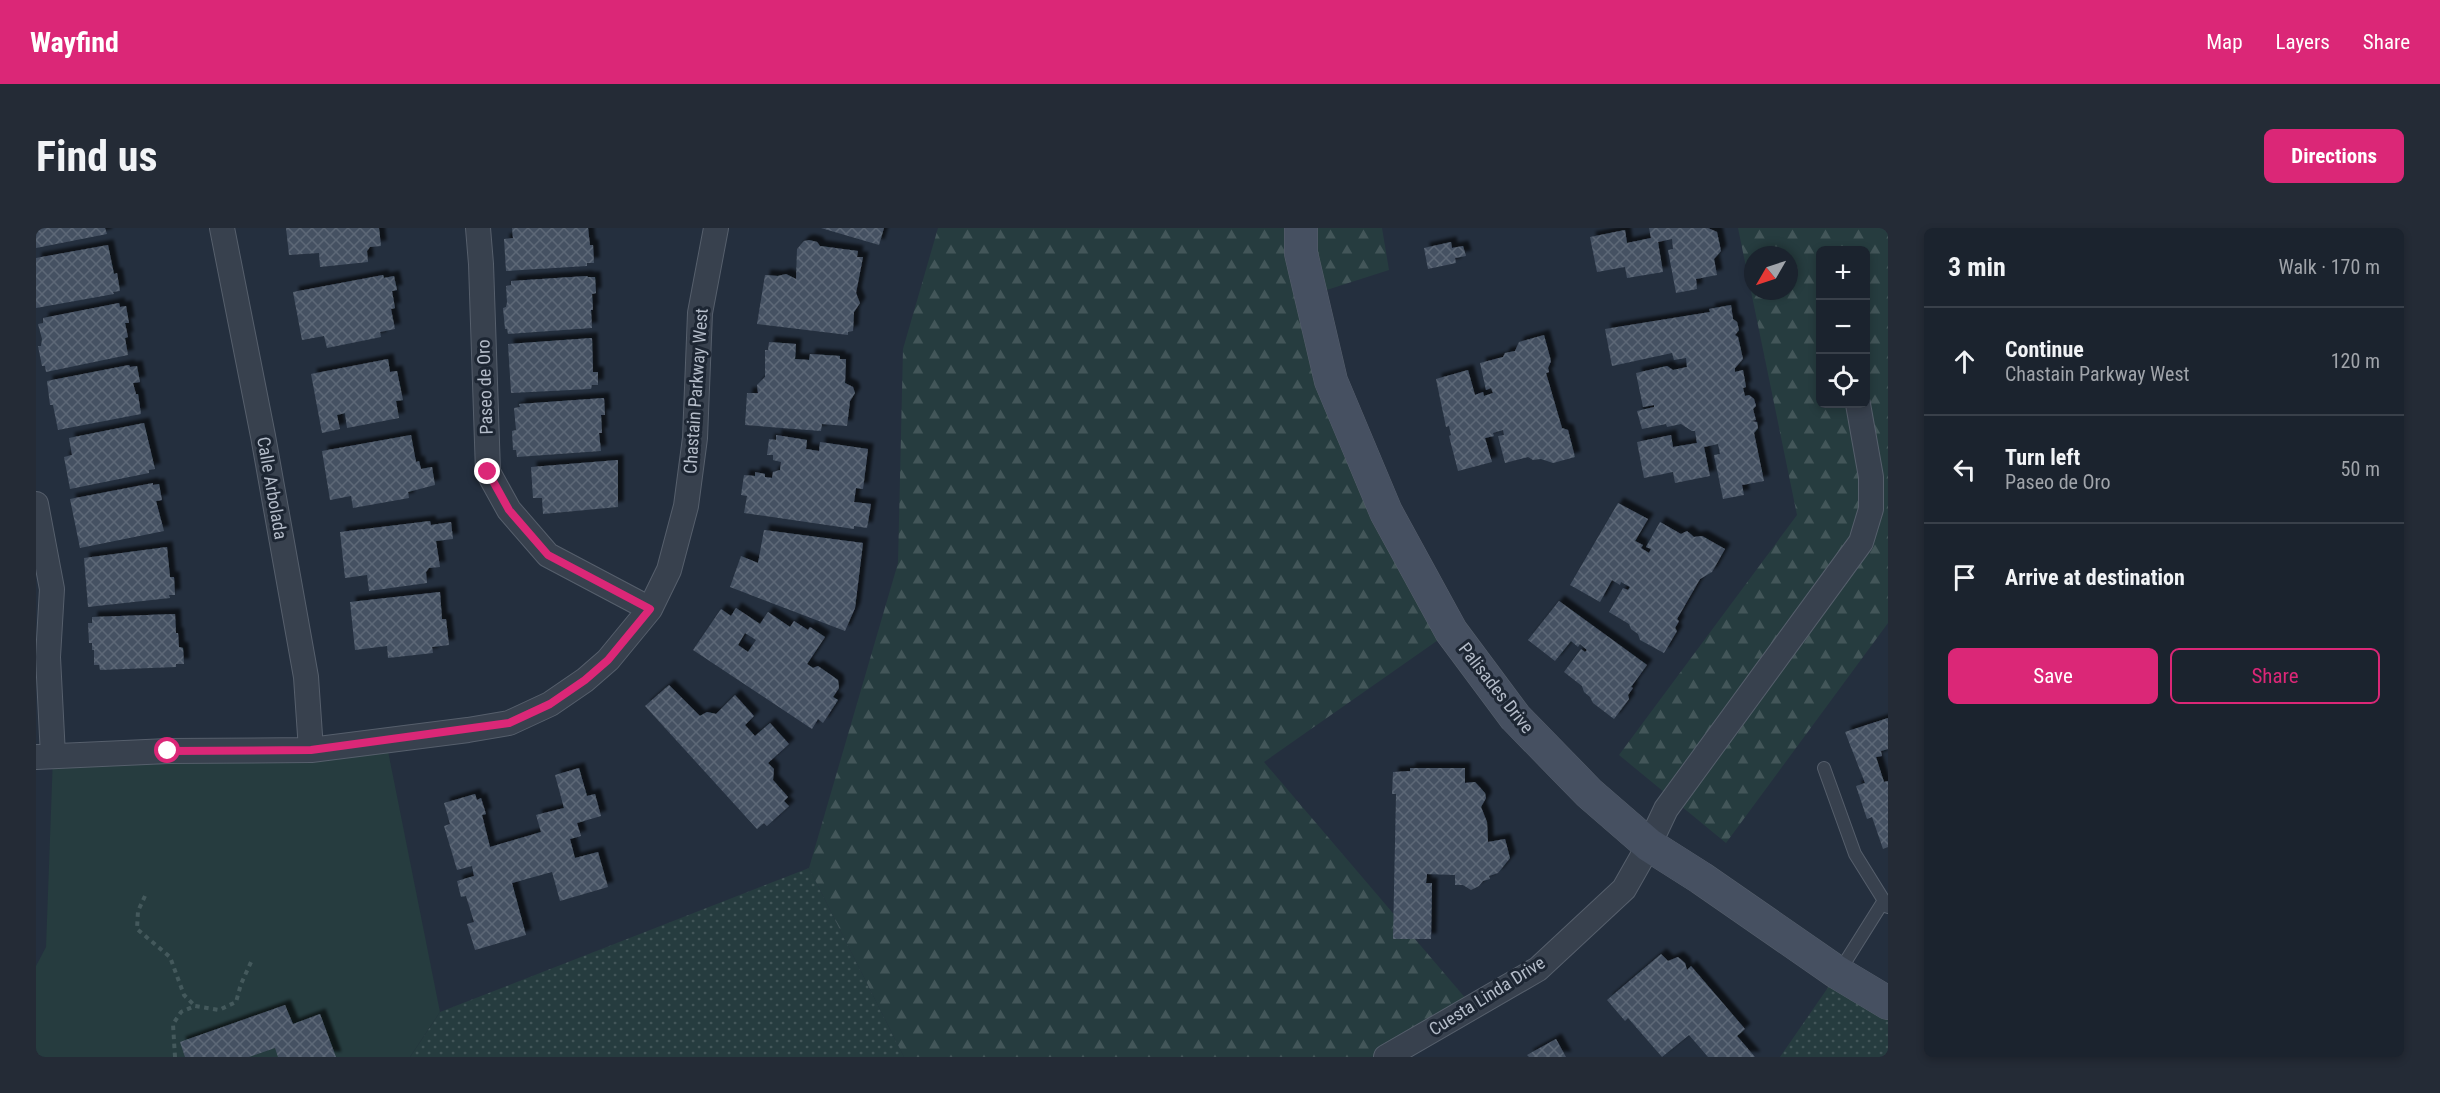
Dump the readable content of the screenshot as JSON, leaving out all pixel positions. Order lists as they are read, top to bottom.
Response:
{
  "streets": {
    "street": [
      "Paseo de Oro",
      "Chastain Parkway West",
      "Calle Arbolada",
      "Palisades Drive",
      "Cuesta Linda Drive"
    ]
  },
  "crossings": [
    ["Paseo de Oro", "Chastain Parkway West"],
    ["Chastain Parkway West", "Calle Arbolada"],
    ["Palisades Drive", "Cuesta Linda Drive"]
  ],
  "north": "bottom left",
  "page": {
    "header": "Wayfind",
    "nav": ["Map", "Layers", "Share"],
    "buttons": [
      "Directions",
      ["Save", "Share"]
    ],
    "title": "Find us",
    "heading": ["3 min", "Walk · 170 m"],
    "map_buttons": ["+", "−"],
    "list": [
      ["Continue", "Chastain Parkway West", "120 m"],
      ["Turn left", "Paseo de Oro", "50 m"],
      "Arrive at destination"
    ]
  }
}
